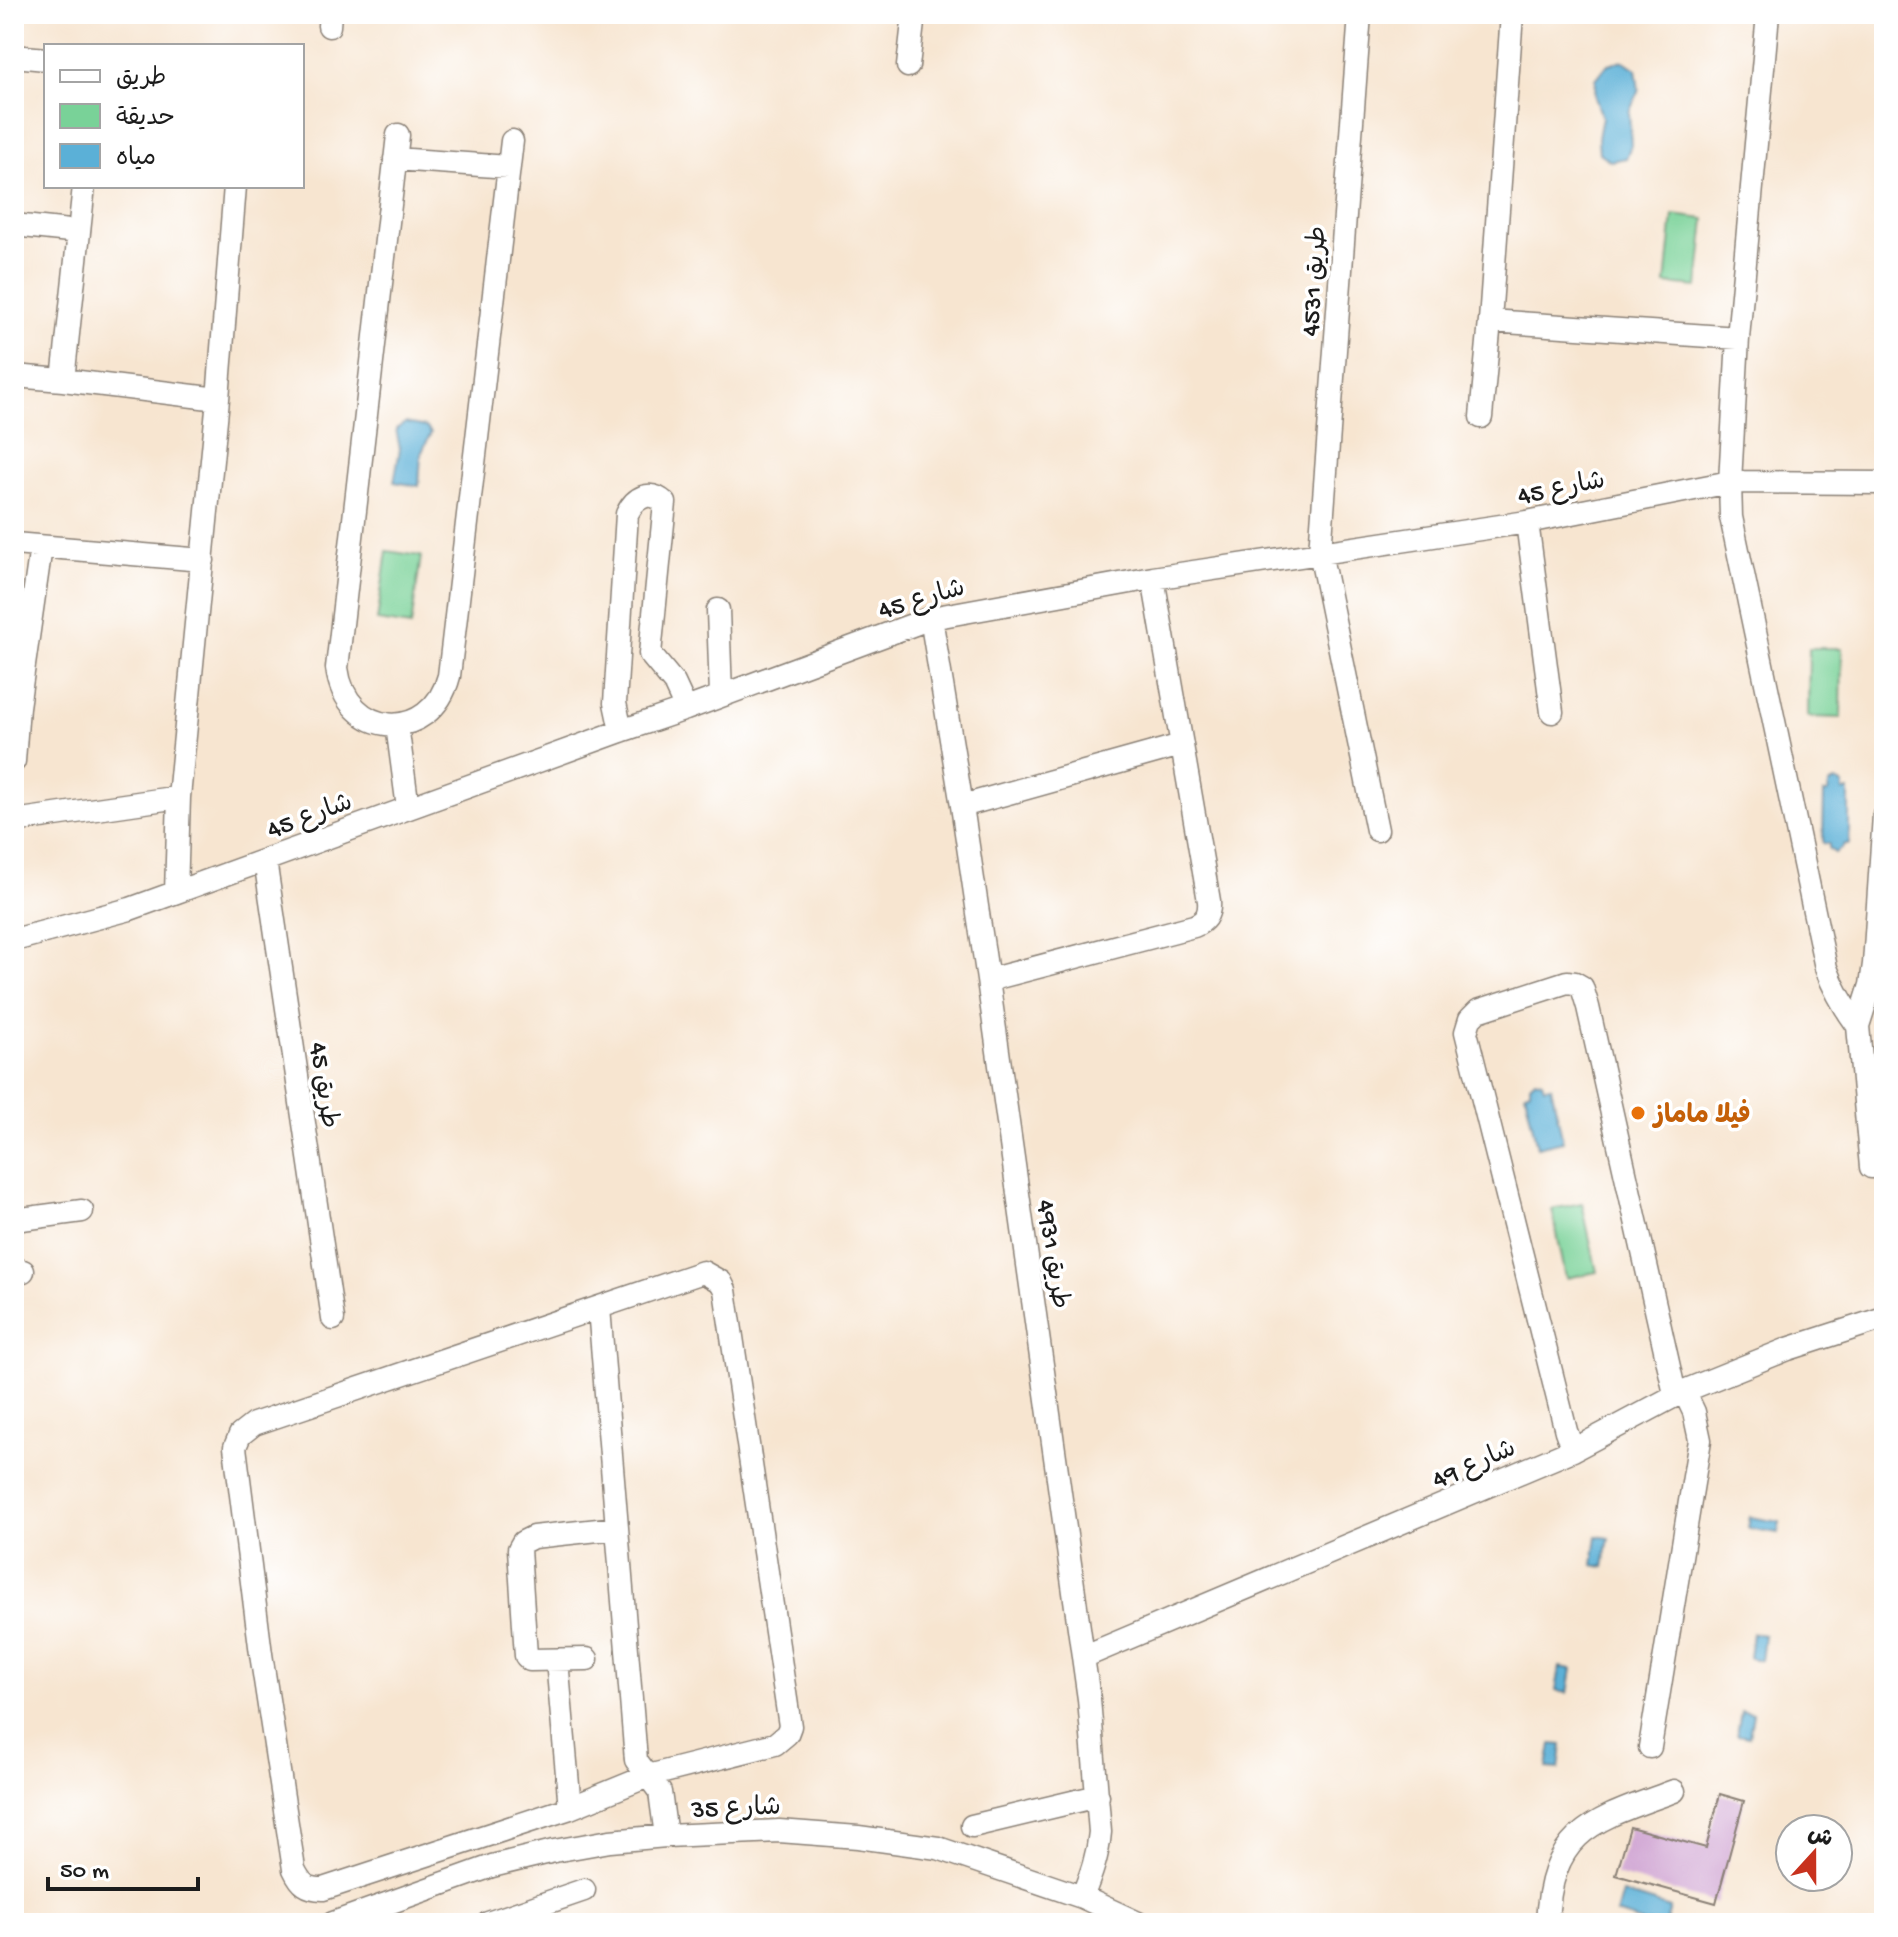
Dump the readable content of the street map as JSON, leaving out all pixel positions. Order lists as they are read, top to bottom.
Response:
{
  "streets": {
    "street": [
      "طريق 4531",
      "شارع 45",
      "طريق 45",
      "طريق 4931",
      "شارع 49",
      "شارع 35"
    ]
  },
  "crossings": [
    ["طريق 4531", "شارع 45"],
    ["شارع 45", "طريق 45"],
    ["شارع 45", "طريق 4931"],
    ["طريق 4931", "شارع 49"],
    ["طريق 4931", "شارع 35"]
  ],
  "places": ["فيلا ماماز"],
  "legend": ["طريق", "حديقة", "مياه"],
  "scale_bar": "50 m",
  "north": "top"
}
